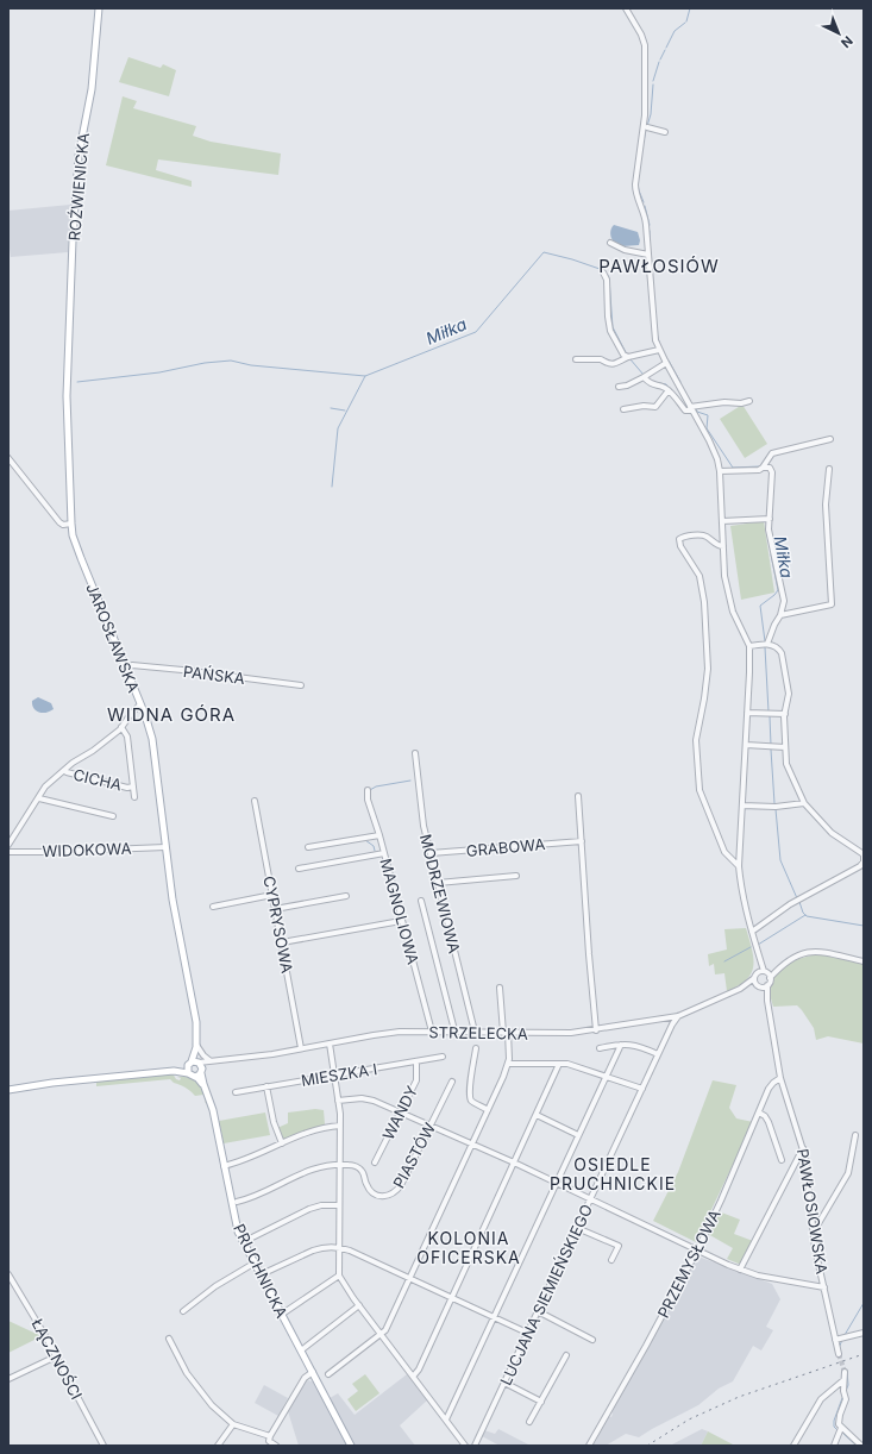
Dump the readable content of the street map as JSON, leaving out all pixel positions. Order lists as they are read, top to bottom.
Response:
{
  "streets": {
    "main road": ["ROŹWIENICKA", "JAROSŁAWSKA", "PRUCHNICKA"],
    "street": [
      "PAŃSKA",
      "CICHA",
      "GRABOWA",
      "WIDOKOWA",
      "MODRZEWIOWA",
      "MAGNOLIOWA",
      "CYPRYSOWA",
      "STRZELECKA",
      "MIESZKA I",
      "WANDY",
      "PIASTÓW",
      "PAWŁOSIOWSKA",
      "PRZEMYSŁOWA",
      "LUCJANA SIEMIEŃSKIEGO",
      "ŁĄCZNOŚCI"
    ]
  },
  "crossings": [
    ["ROŹWIENICKA", "JAROSŁAWSKA"],
    ["JAROSŁAWSKA", "PAŃSKA"],
    ["JAROSŁAWSKA", "WIDOKOWA"],
    ["JAROSŁAWSKA", "STRZELECKA"],
    ["JAROSŁAWSKA", "PRUCHNICKA"],
    ["GRABOWA", "MODRZEWIOWA"],
    ["MODRZEWIOWA", "STRZELECKA"],
    ["MAGNOLIOWA", "STRZELECKA"],
    ["CYPRYSOWA", "STRZELECKA"],
    ["STRZELECKA", "PAWŁOSIOWSKA"],
    ["STRZELECKA", "PRUCHNICKA"],
    ["STRZELECKA", "LUCJANA SIEMIEŃSKIEGO"],
    ["MIESZKA I", "WANDY"],
    ["PAWŁOSIOWSKA", "PRZEMYSŁOWA"]
  ],
  "districts": [
    "PAWŁOSIÓW",
    "WIDNA GÓRA",
    "OSIEDLE PRUCHNICKIE",
    "KOLONIA OFICERSKA"
  ],
  "water": ["Miłka"],
  "north": "bottom right"
}
